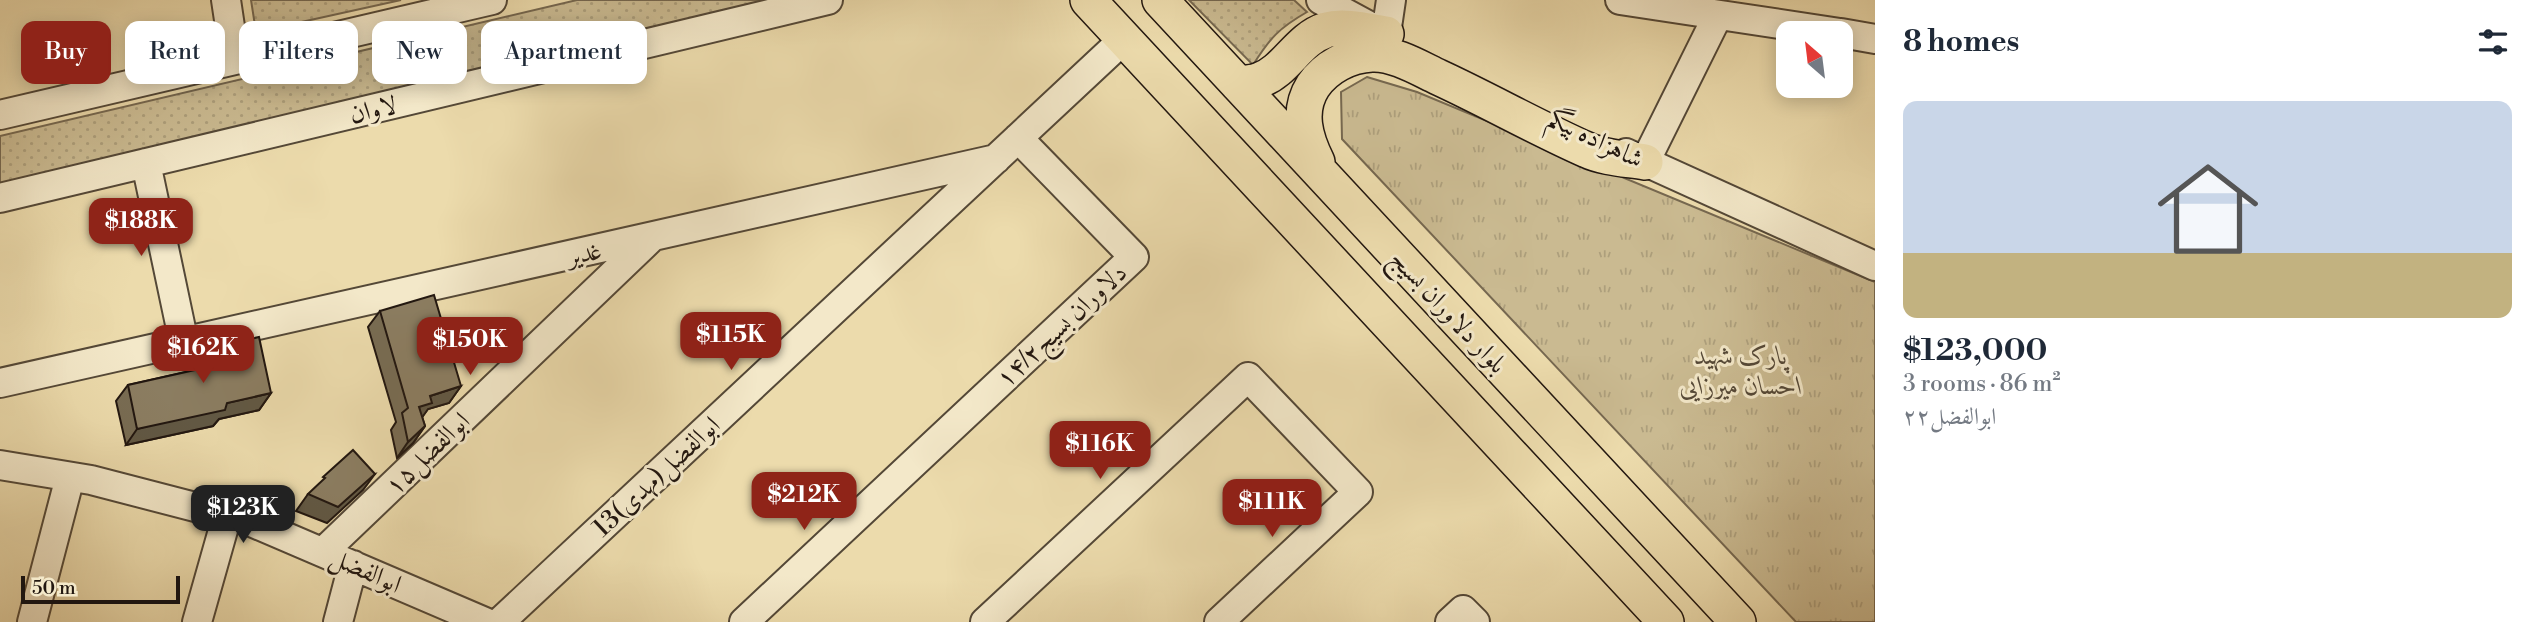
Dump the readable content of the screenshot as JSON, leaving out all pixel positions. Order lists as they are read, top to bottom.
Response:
{
  "streets": {
    "main road": ["بلوار دلاوران بسیج"],
    "street": [
      "لاوان",
      "شاهزاده بیگم",
      "غدیر",
      "۱۴/۲دلاوران بسیج",
      "ابوالفضل۱۵",
      "13ابوالفضل(مهدی)",
      "ابوالفضل"
    ]
  },
  "crossings": [
    ["غدیر", "ابوالفضل۱۵"],
    ["غدیر", "13ابوالفضل(مهدی)"],
    ["ابوالفضل۱۵", "ابوالفضل"]
  ],
  "parks": ["پارک شهید احسان میرزایی"],
  "scale_bar": "50 m",
  "north": "top left",
  "page": {
    "heading": "8 homes",
    "chip": [
      "Buy",
      "Rent",
      "Filters",
      "New",
      "Apartment"
    ],
    "list": [
      {
        "name": "$123,000",
        "note": "3 rooms · 86 m² · ابوالفضل۲۲"
      }
    ],
    "price": [
      "$188K",
      "$115K",
      "$150K",
      "$162K",
      "$116K",
      "$212K",
      "$111K",
      "$123K"
    ],
    "scale": "50 m"
  }
}
